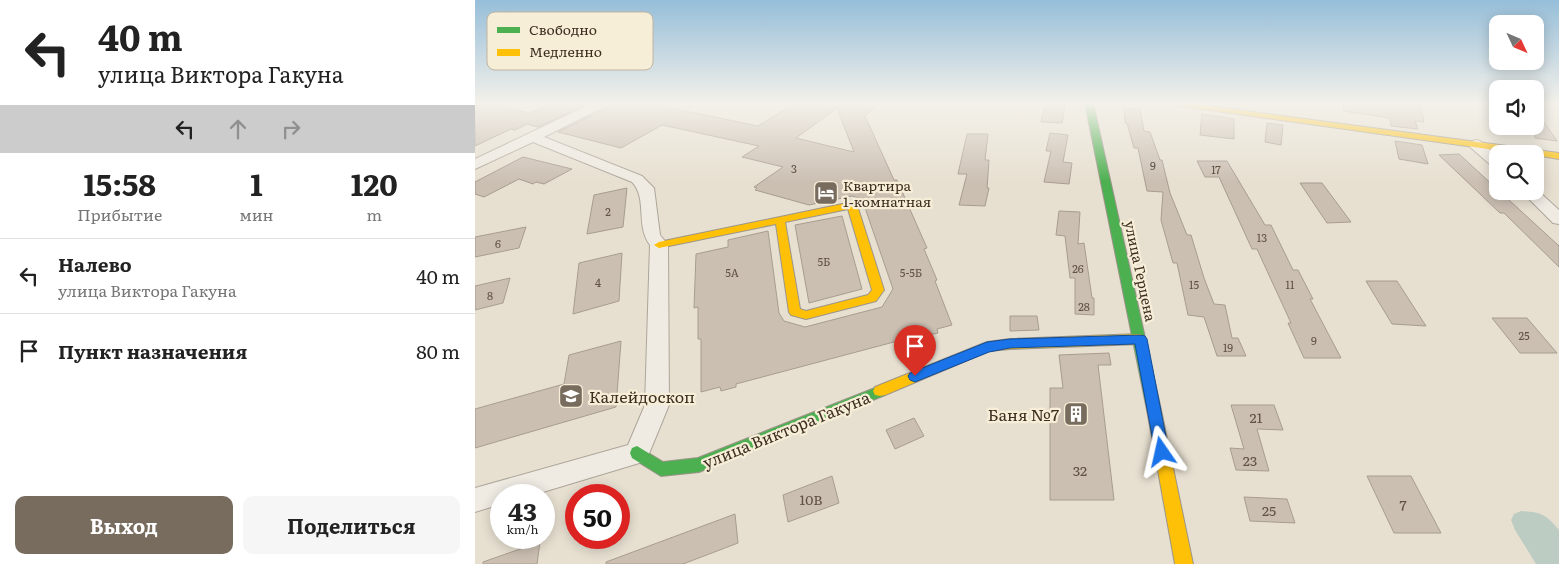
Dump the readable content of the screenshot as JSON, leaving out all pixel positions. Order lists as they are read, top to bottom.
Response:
{
  "streets": {
    "street": ["улица Герцена", "улица Виктора Гакуна"]
  },
  "crossings": [
    ["улица Герцена", "улица Виктора Гакуна"]
  ],
  "places": {
    "hotel": ["Квартира 1-комнатная"],
    "school or university": ["Калейдоскоп"],
    "building": ["Баня №7"]
  },
  "house_numbers": [
    "9",
    "3",
    "17",
    "2",
    "13",
    "6",
    "5Б",
    "26",
    "5А",
    "5-5Б",
    "4",
    "15",
    "11",
    "8",
    "28",
    "25",
    "9",
    "19",
    "21",
    "23",
    "32",
    "10В",
    "7",
    "25"
  ],
  "legend": ["Свободно", "Медленно"],
  "north": "bottom right",
  "page": {
    "turn": ["40 m", "улица Виктора Гакуна"],
    "eta": [
      "15:58",
      "Прибытие",
      "1",
      "мин",
      "120",
      "m"
    ],
    "list": [
      {
        "name": "Налево",
        "note": "улица Виктора Гакуна",
        "value": "40 m"
      },
      {
        "name": "Пункт назначения",
        "value": "80 m"
      }
    ],
    "speed": "43 km/h",
    "limit": "50",
    "buttons": ["Выход", "Поделиться"]
  }
}
